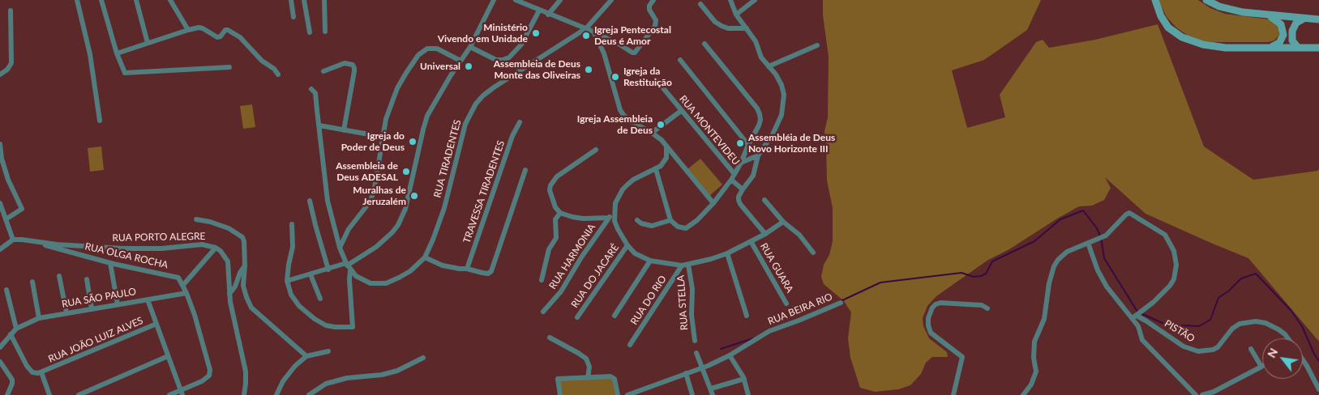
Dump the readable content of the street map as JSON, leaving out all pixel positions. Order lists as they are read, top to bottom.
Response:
{
  "streets": {
    "street": [
      "RUA MONTEVIDEU",
      "RUA TIRADENTES",
      "TRAVESSA TIRADENTES",
      "RUA PORTO ALEGRE",
      "RUA OLGA ROCHA",
      "RUA HARMONIA",
      "RUA GUARA",
      "RUA DO JACARÉ",
      "RUA SÃO PAULO",
      "RUA DO RIO",
      "RUA STELLA",
      "RUA BEIRA RIO",
      "PISTÃO",
      "RUA JOÃO LUIZ ALVES"
    ]
  },
  "crossings": [
    ["RUA PORTO ALEGRE", "RUA OLGA ROCHA"]
  ],
  "places": [
    "Ministério Vivendo em Unidade",
    "Igreja Pentecostal Deus é Amor",
    "Universal",
    "Assembleia de Deus Monte das Oliveiras",
    "Igreja da Restituição",
    "Igreja Assembleia de Deus",
    "Igreja do Poder de Deus",
    "Assembléia de Deus Novo Horizonte III",
    "Assembleia de Deus ADESAL",
    "Muralhas de Jeruzalém"
  ],
  "north": "top left"
}
